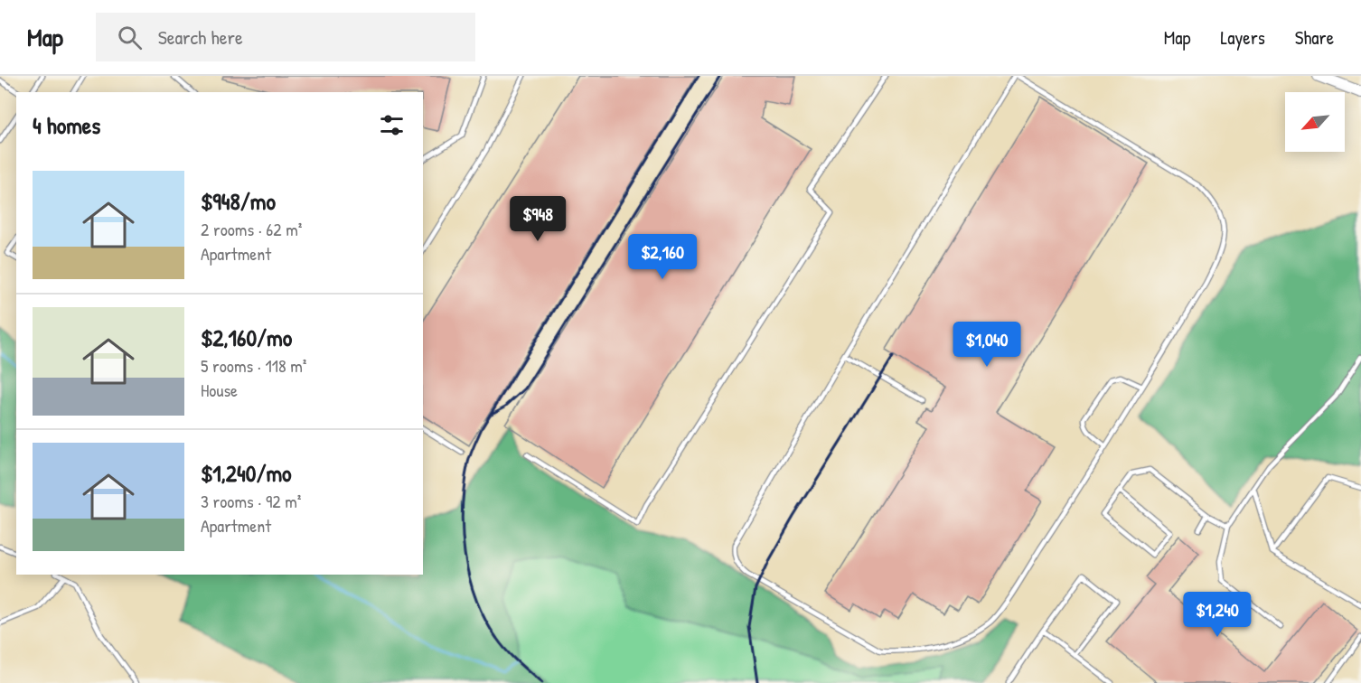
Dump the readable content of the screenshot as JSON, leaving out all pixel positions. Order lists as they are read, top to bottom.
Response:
{
  "north": "bottom left",
  "page": {
    "header": "Map",
    "search": "Search here",
    "nav": ["Map", "Layers", "Share"],
    "heading": "4 homes",
    "list": [
      {
        "name": "$948/mo",
        "note": "2 rooms · 62 m² · Apartment"
      },
      {
        "name": "$2,160/mo",
        "note": "5 rooms · 118 m² · House"
      },
      {
        "name": "$1,240/mo",
        "note": "3 rooms · 92 m² · Apartment"
      }
    ],
    "price": [
      "$948",
      "$2,160",
      "$1,040",
      "$1,240"
    ]
  }
}
